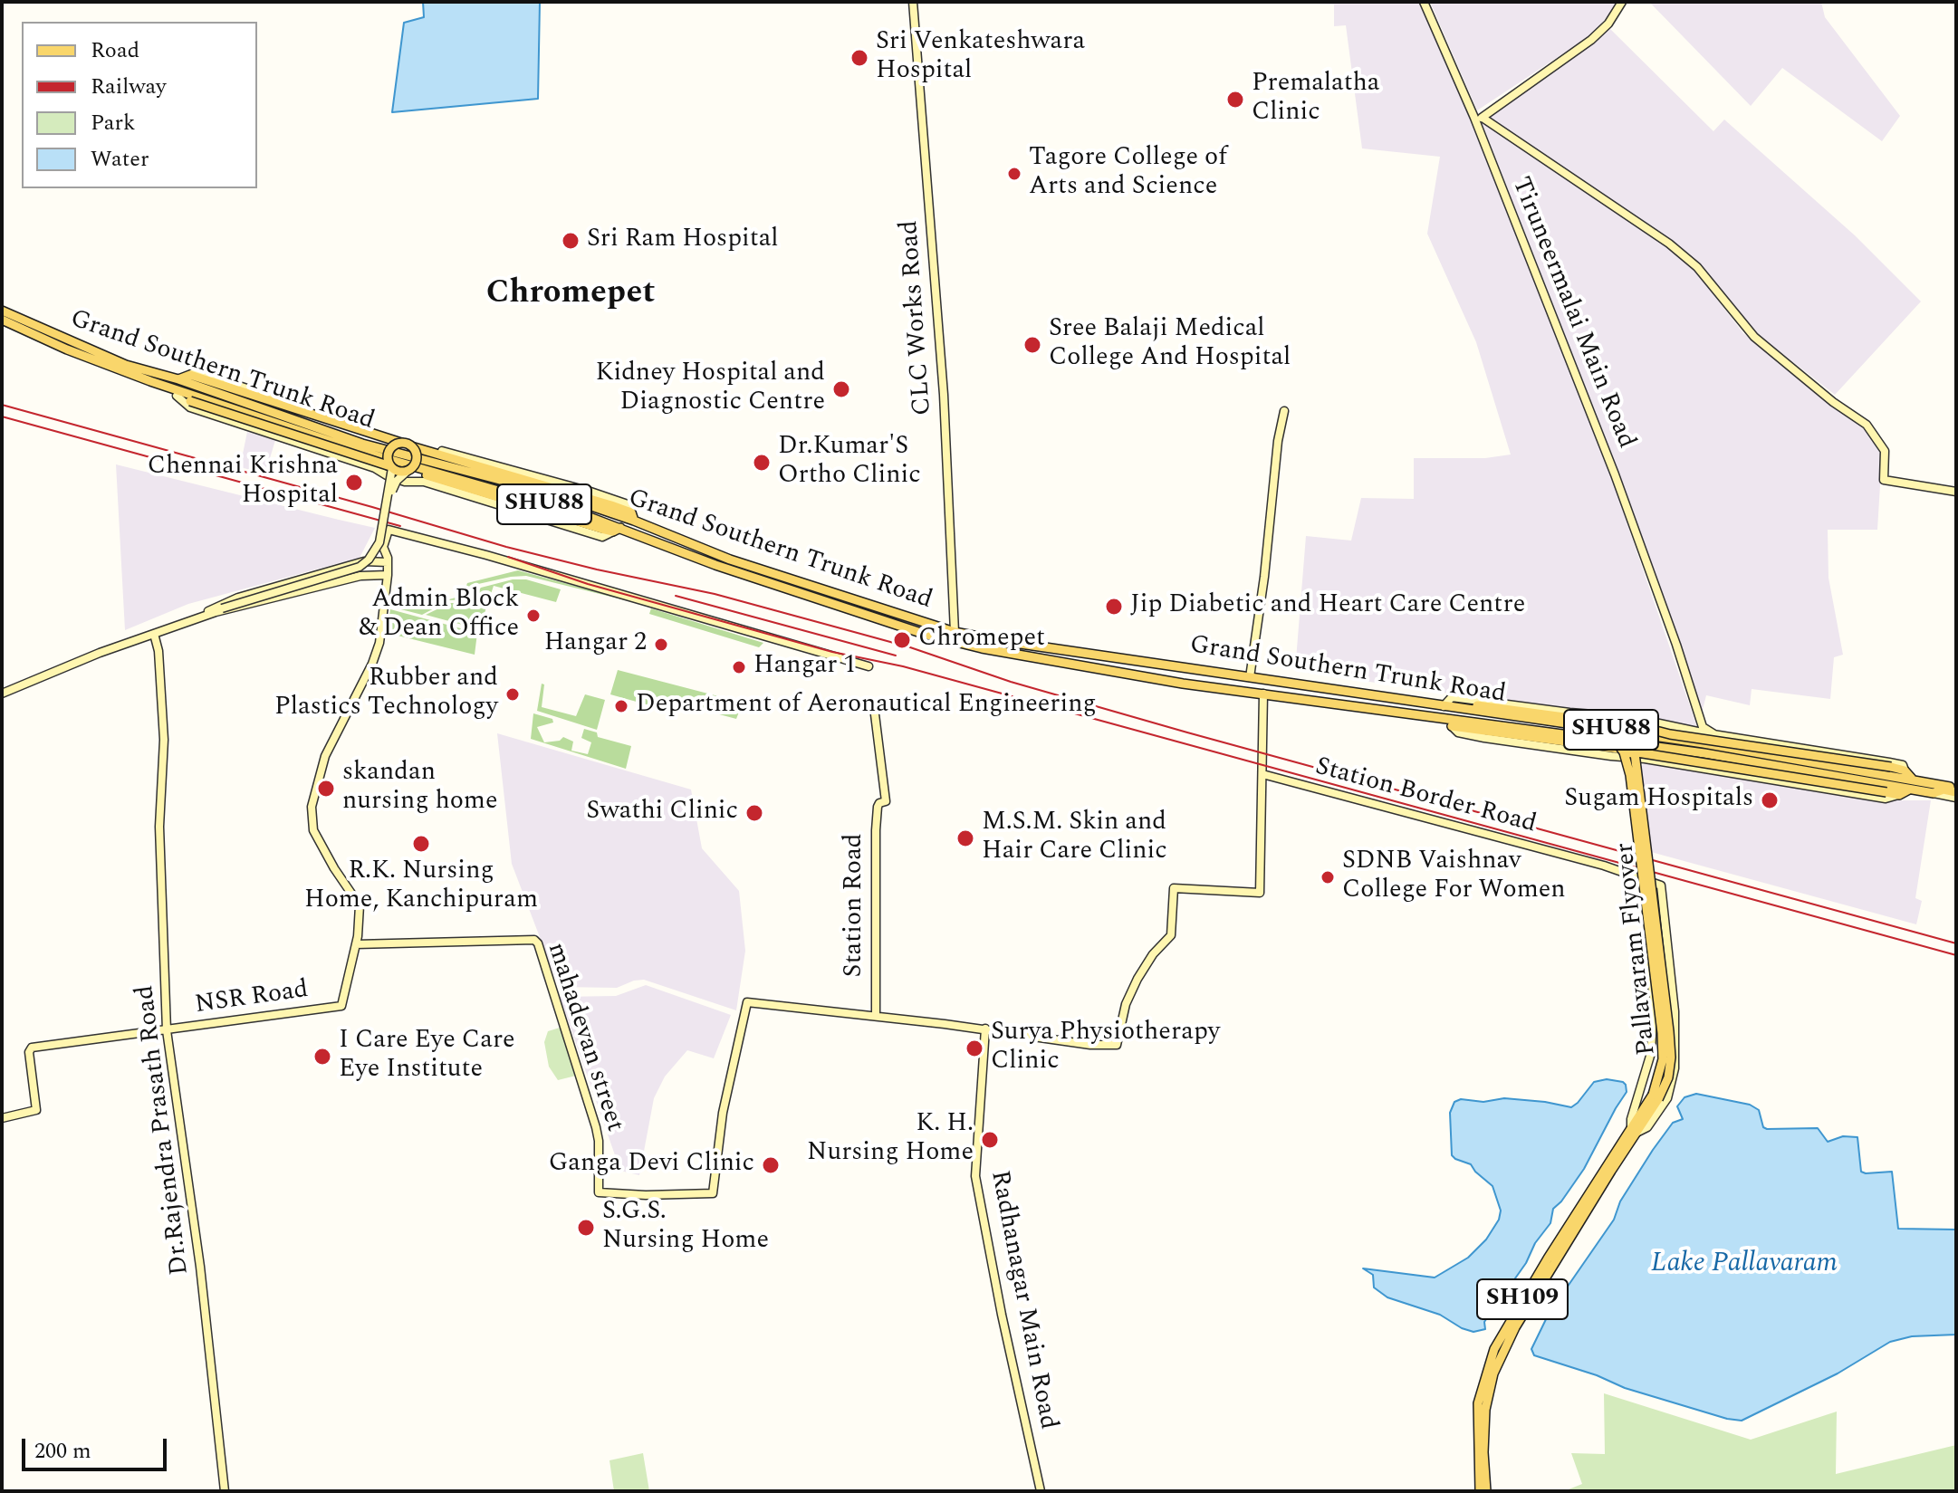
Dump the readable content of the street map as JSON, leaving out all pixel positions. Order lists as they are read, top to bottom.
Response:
{
  "streets": {
    "main road": [
      "Grand Southern Trunk Road",
      "SHU88",
      "Pallavaram Flyover",
      "SH109"
    ],
    "street": [
      "Tiruneermalai Main Road",
      "CLC Works Road",
      "Station Border Road",
      "Station Road",
      "NSR Road",
      "mahadevan street",
      "Dr.Rajendra Prasath Road",
      "Radhanagar Main Road"
    ]
  },
  "crossings": [
    ["Tiruneermalai Main Road", "Grand Southern Trunk Road"],
    ["CLC Works Road", "Grand Southern Trunk Road"],
    ["Station Border Road", "Pallavaram Flyover"],
    ["Station Border Road", "SH109"],
    ["Station Road", "mahadevan street"],
    ["Pallavaram Flyover", "SH109"],
    ["NSR Road", "mahadevan street"],
    ["NSR Road", "Dr.Rajendra Prasath Road"]
  ],
  "districts": ["Chromepet"],
  "water": ["Lake Pallavaram"],
  "places": [
    "Sri Venkateshwara Hospital",
    "Premalatha Clinic",
    "Tagore College of Arts and Science",
    "Sri Ram Hospital",
    "Sree Balaji Medical College And Hospital",
    "Kidney Hospital and Diagnostic Centre",
    "Dr.Kumar'S Ortho Clinic",
    "Chennai Krishna Hospital",
    "Jip Diabetic and Heart Care Centre",
    "Admin Block & Dean Office",
    "Chromepet",
    "Hangar 2",
    "Hangar 1",
    "Rubber and Plastics Technology",
    "Department of Aeronautical Engineering",
    "skandan nursing home",
    "Sugam Hospitals",
    "Swathi Clinic",
    "M.S.M. Skin and Hair Care Clinic",
    "R.K. Nursing Home, Kanchipuram",
    "SDNB Vaishnav College For Women",
    "Surya Physiotherapy Clinic",
    "I Care Eye Care Eye Institute",
    "K. H. Nursing Home",
    "Ganga Devi Clinic",
    "S.G.S. Nursing Home"
  ],
  "legend": [
    "Road",
    "Railway",
    "Park",
    "Water"
  ],
  "scale_bar": "200 m"
}
